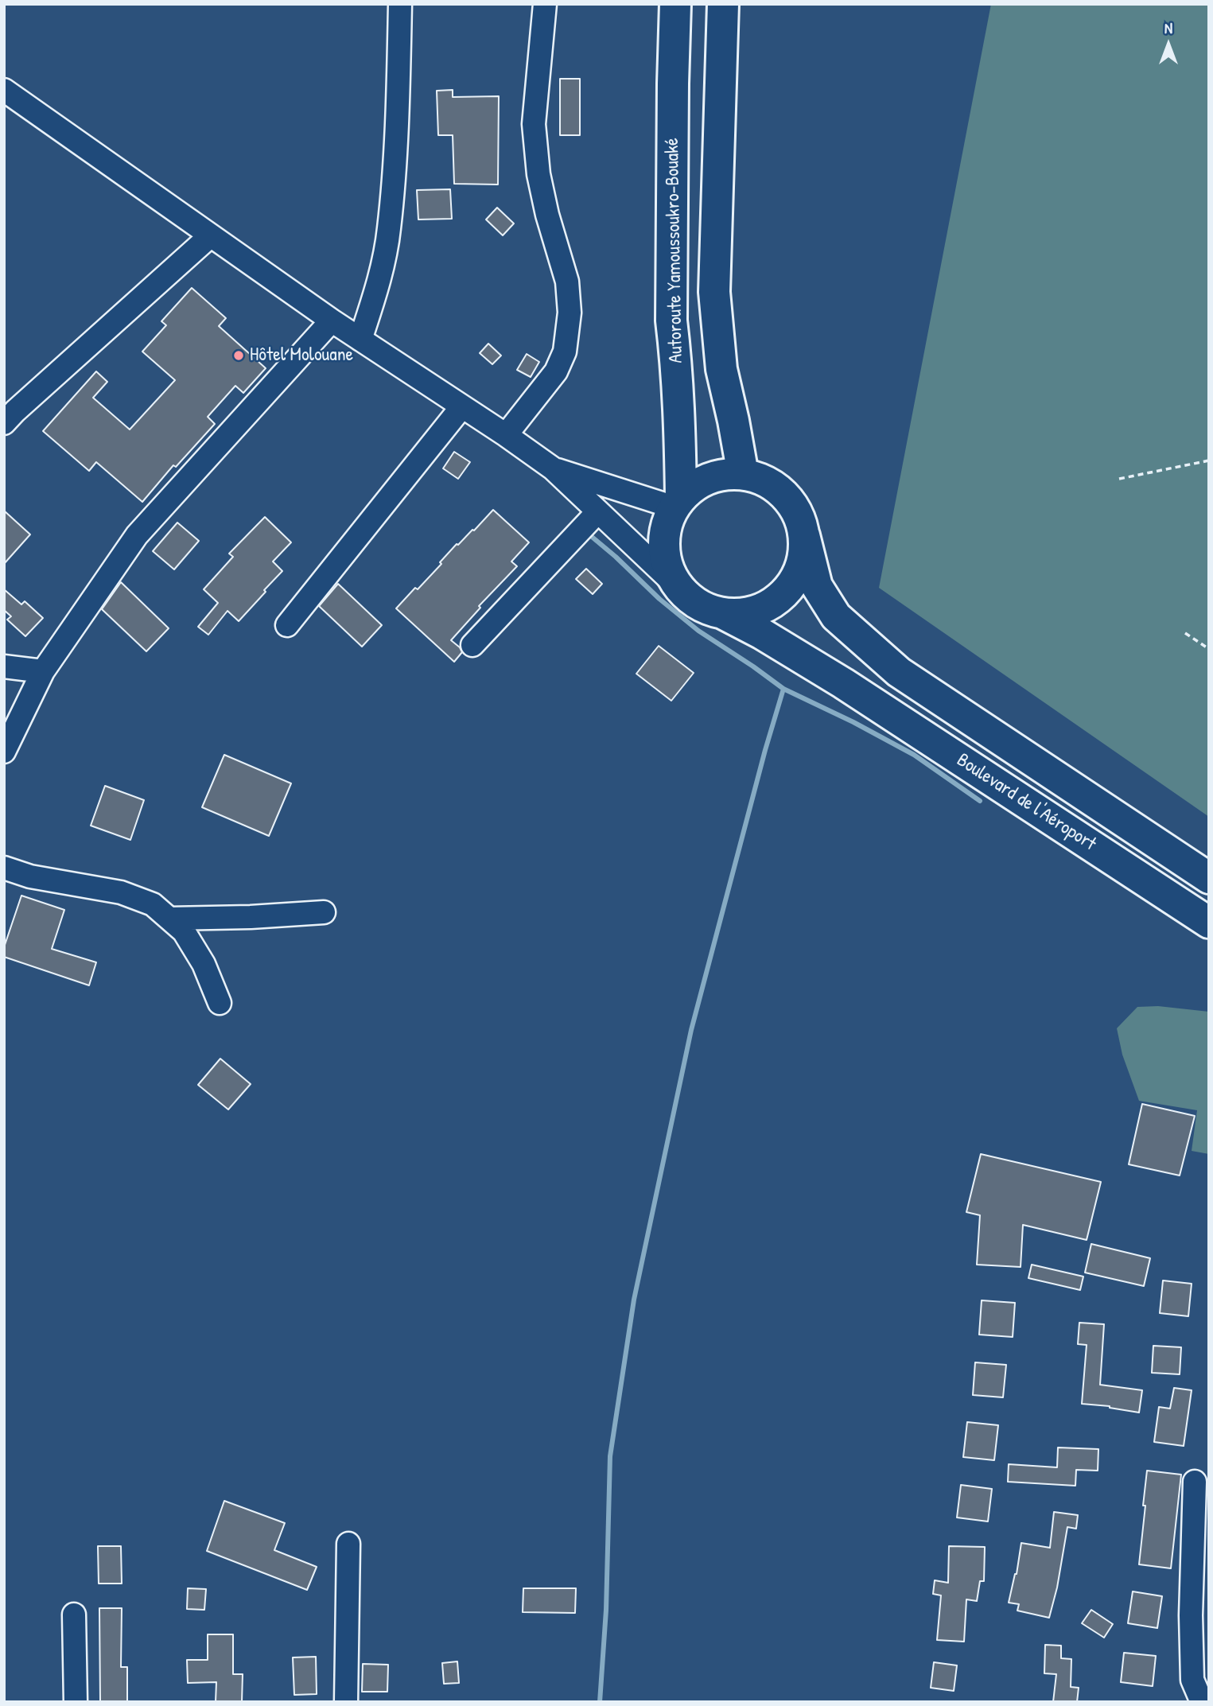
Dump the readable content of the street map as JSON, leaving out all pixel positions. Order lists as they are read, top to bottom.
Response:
{
  "streets": {
    "highway": ["Autoroute Yamoussoukro-Bouaké", "Boulevard de l'Aéroport"]
  },
  "crossings": [
    ["Autoroute Yamoussoukro-Bouaké", "Boulevard de l'Aéroport"]
  ],
  "places": ["Hôtel Molouane"],
  "north": "top"
}
